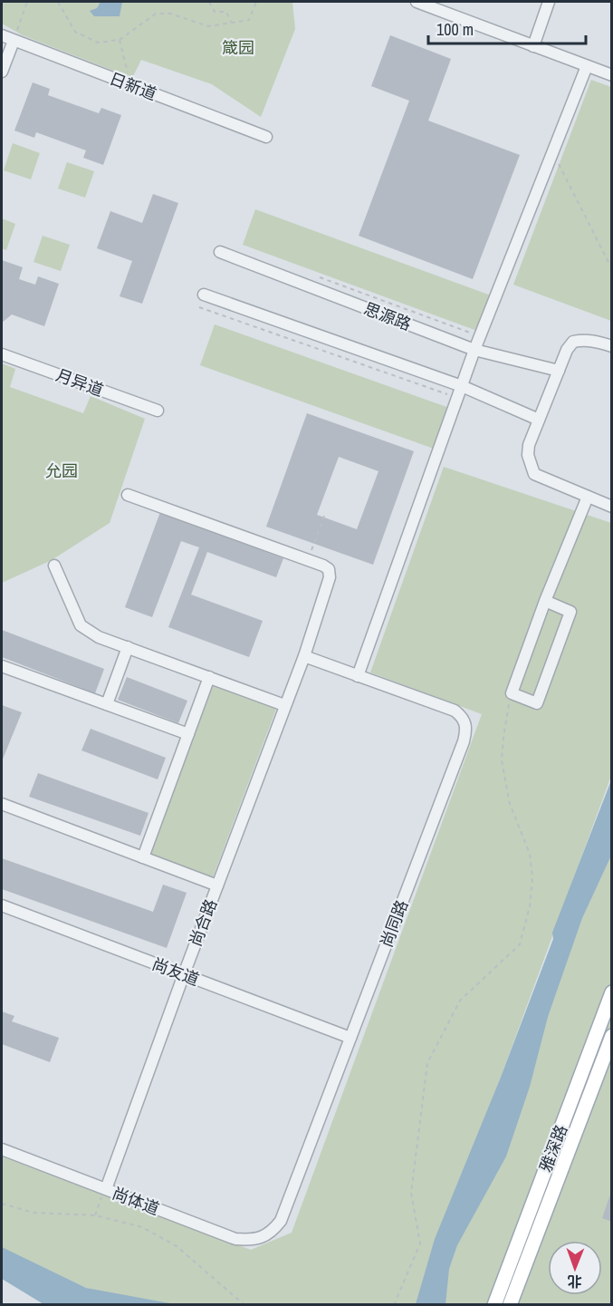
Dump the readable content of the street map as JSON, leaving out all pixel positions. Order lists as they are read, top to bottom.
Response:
{
  "streets": {
    "main road": ["雅深路"],
    "street": [
      "日新道",
      "思源路",
      "月异道",
      "尚合路",
      "尚同路",
      "尚友道",
      "尚体道"
    ]
  },
  "crossings": [
    ["尚合路", "尚友道"],
    ["尚合路", "尚体道"],
    ["尚同路", "尚友道"],
    ["尚同路", "尚体道"]
  ],
  "parks": ["箴园", "允园"],
  "scale_bar": "100 m",
  "north": "bottom"
}
